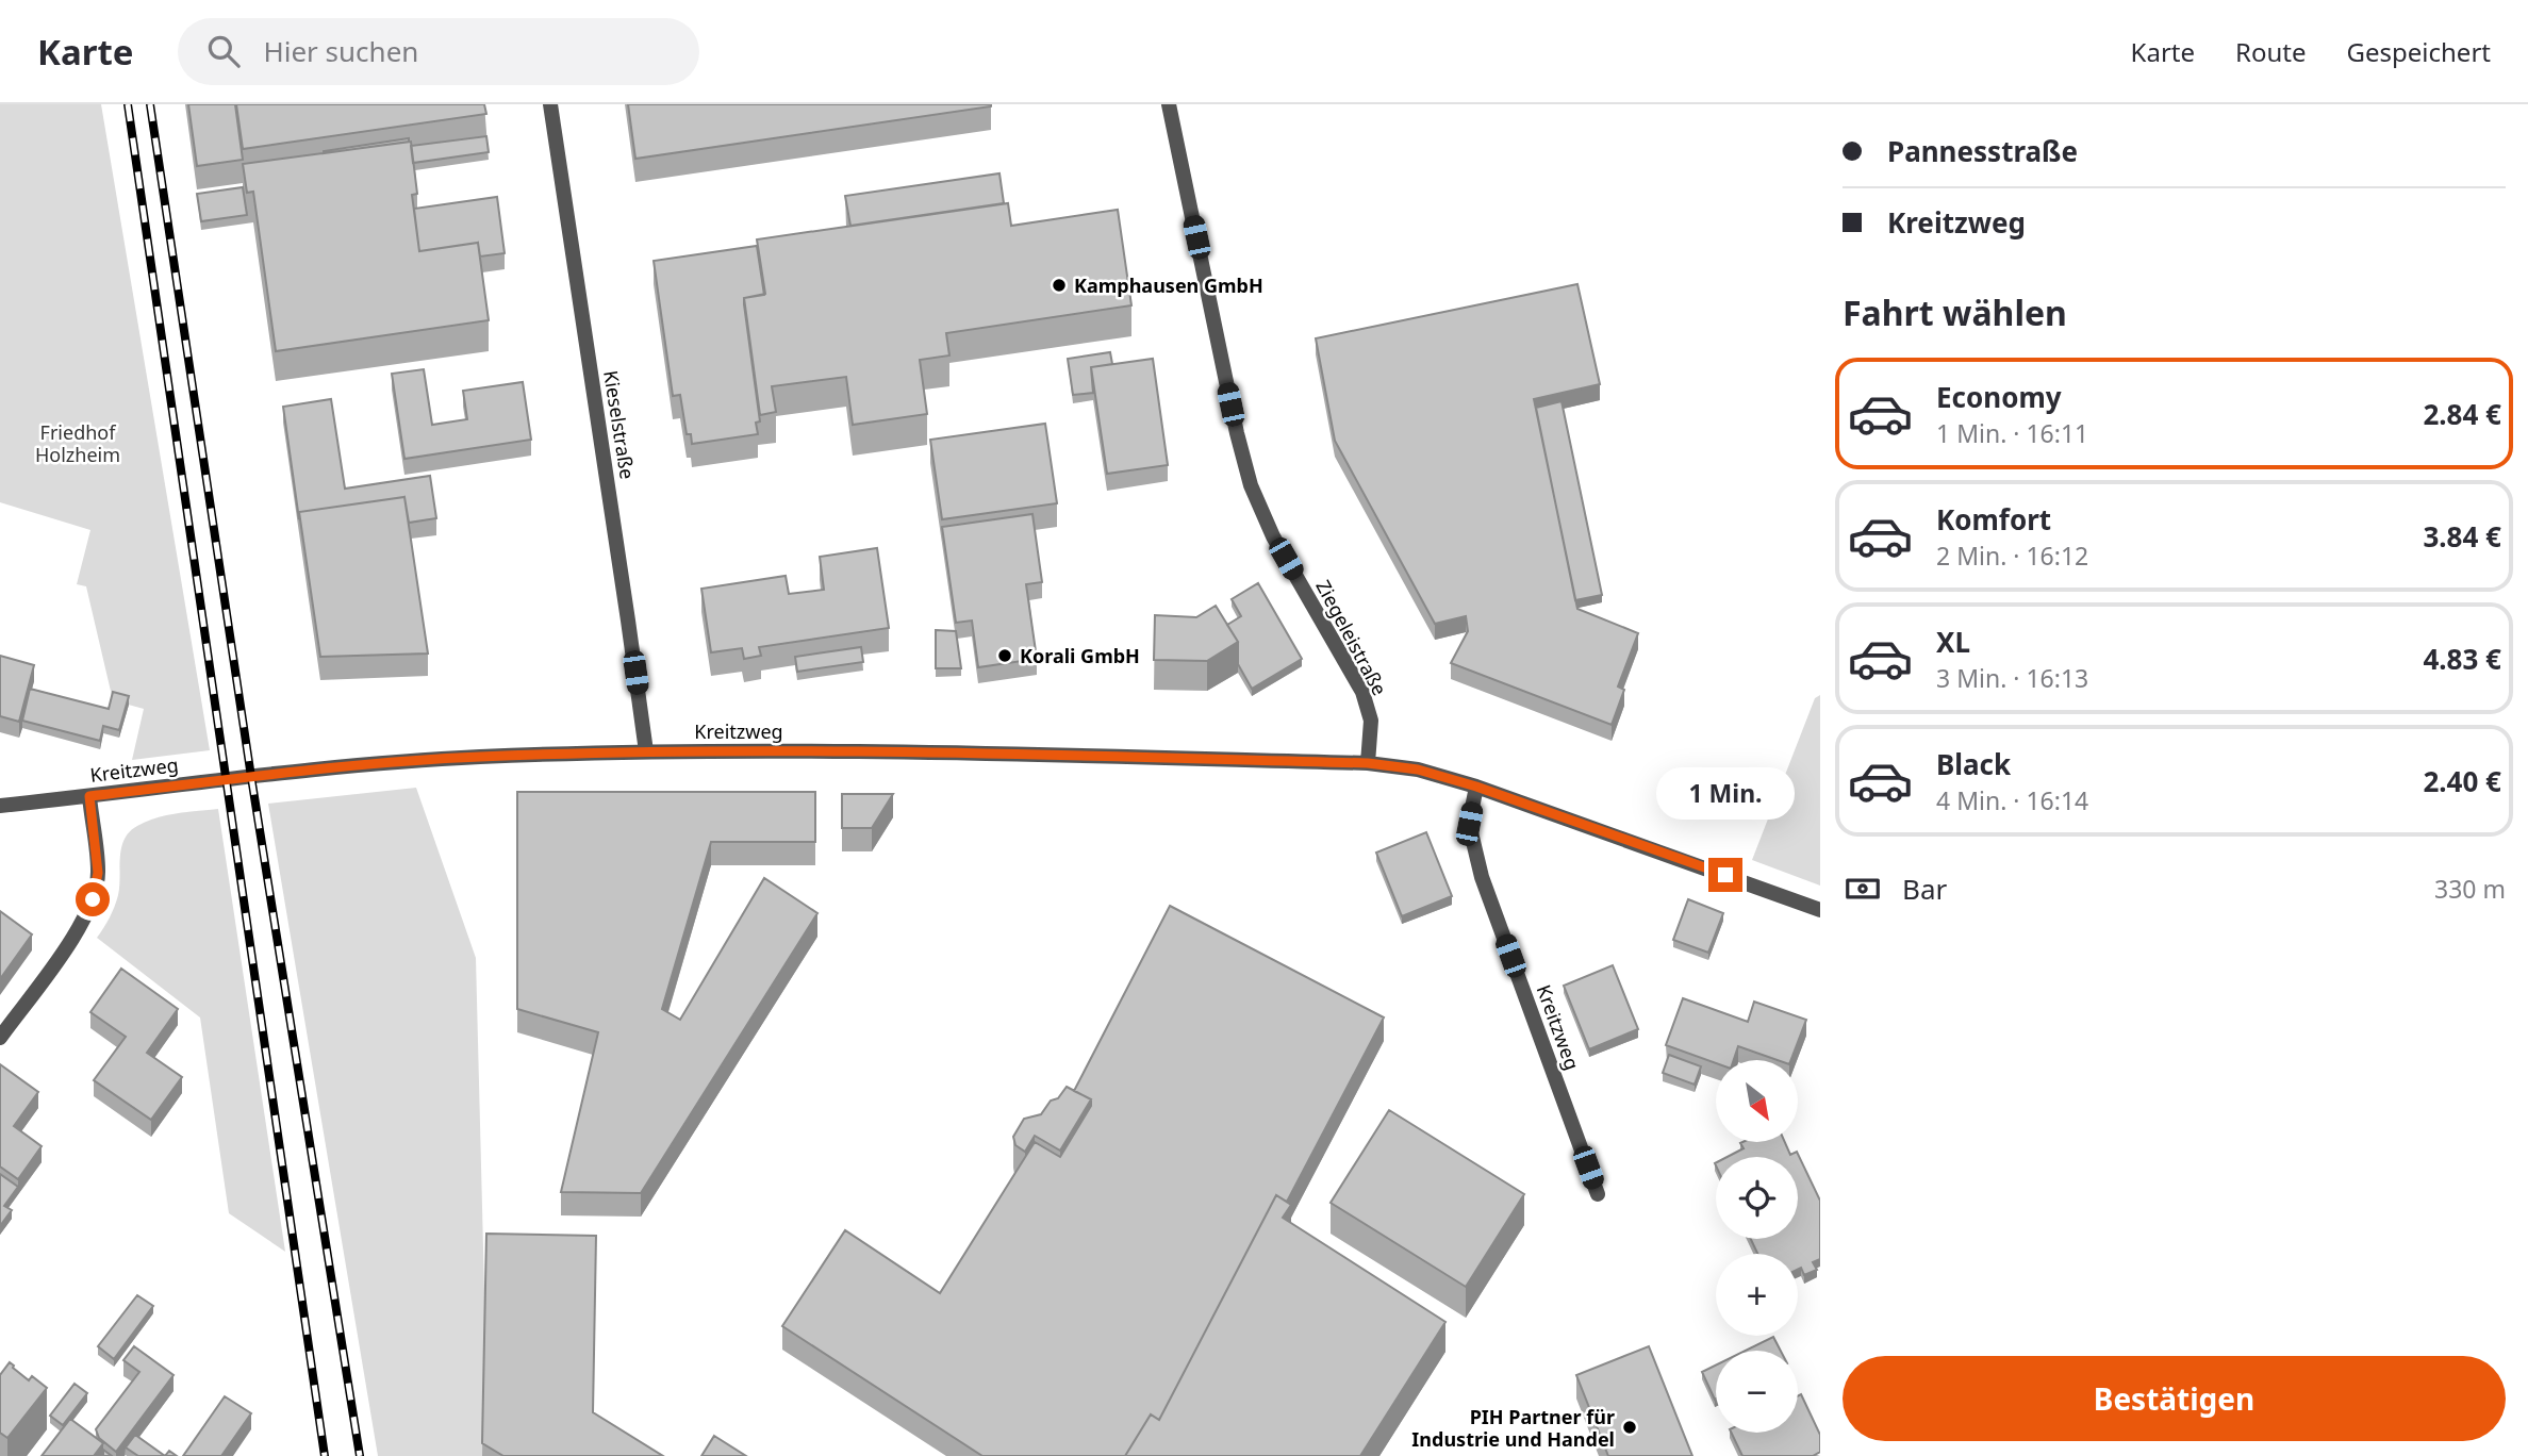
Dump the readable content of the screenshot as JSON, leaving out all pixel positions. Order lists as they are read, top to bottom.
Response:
{
  "streets": {
    "street": ["Kieselstraße", "Ziegeleistraße", "Kreitzweg"]
  },
  "crossings": [
    ["Kieselstraße", "Kreitzweg"],
    ["Ziegeleistraße", "Kreitzweg"]
  ],
  "parks": ["Friedhof Holzheim"],
  "places": ["Kamphausen GmbH", "Korali GmbH", "PIH Partner für Industrie und Handel"],
  "north": "bottom right",
  "page": {
    "header": "Karte",
    "search": "Hier suchen",
    "nav": ["Karte", "Route", "Gespeichert"],
    "banner": ["Pannesstraße", "Kreitzweg"],
    "heading": "Fahrt wählen",
    "list": [
      {
        "name": "Economy",
        "note": "1 Min. · 16:11",
        "value": "2.84 €"
      },
      {
        "name": "Komfort",
        "note": "2 Min. · 16:12",
        "value": "3.84 €"
      },
      {
        "name": "XL",
        "note": "3 Min. · 16:13",
        "value": "4.83 €"
      },
      {
        "name": "Black",
        "note": "4 Min. · 16:14",
        "value": "2.40 €"
      }
    ],
    "bubble": "1 Min.",
    "pay": ["Bar", "330 m"],
    "map_buttons": ["+", "−"],
    "buttons": "Bestätigen"
  }
}
